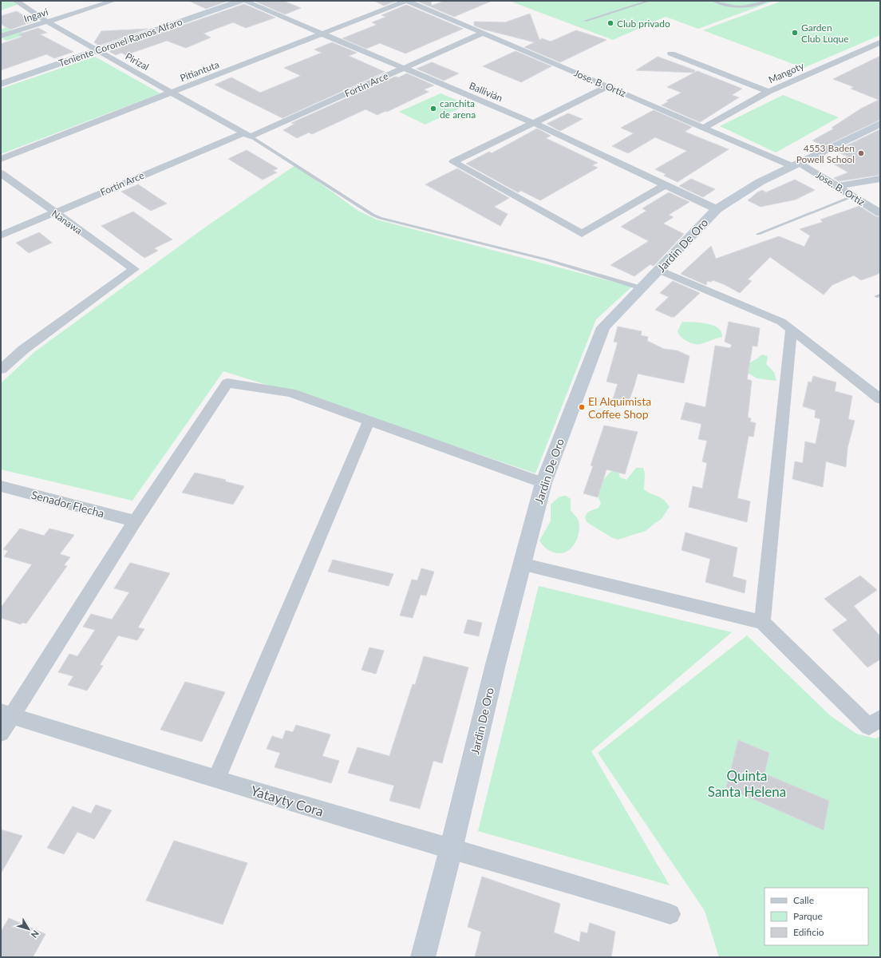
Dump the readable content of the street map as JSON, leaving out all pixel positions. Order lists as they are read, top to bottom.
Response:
{
  "streets": {
    "street": [
      "Ingavi",
      "Teniente Coronel Ramos Alfaro",
      "Pirizal",
      "Pitiantuta",
      "Mangoty",
      "Jose. B. Ortiz",
      "Fortin Arce",
      "Ballivián",
      "Nanawa",
      "Jardin De Oro",
      "Senador Flecha",
      "Yatayty Cora"
    ]
  },
  "crossings": [
    ["Ingavi", "Pirizal"],
    ["Teniente Coronel Ramos Alfaro", "Pirizal"],
    ["Pirizal", "Pitiantuta"],
    ["Pirizal", "Fortin Arce"],
    ["Pitiantuta", "Jose. B. Ortiz"],
    ["Pitiantuta", "Ballivián"],
    ["Mangoty", "Jose. B. Ortiz"],
    ["Jose. B. Ortiz", "Fortin Arce"],
    ["Jose. B. Ortiz", "Jardin De Oro"],
    ["Fortin Arce", "Ballivián"],
    ["Fortin Arce", "Nanawa"],
    ["Ballivián", "Jardin De Oro"],
    ["Jardin De Oro", "Yatayty Cora"]
  ],
  "parks": ["Quinta Santa Helena"],
  "places": [
    "Club privado",
    "Garden Club Luque",
    "canchita de arena",
    "4553 Baden Powell School",
    "El Alquimista Coffee Shop"
  ],
  "legend": ["Calle", "Parque", "Edificio"],
  "north": "bottom right"
}
